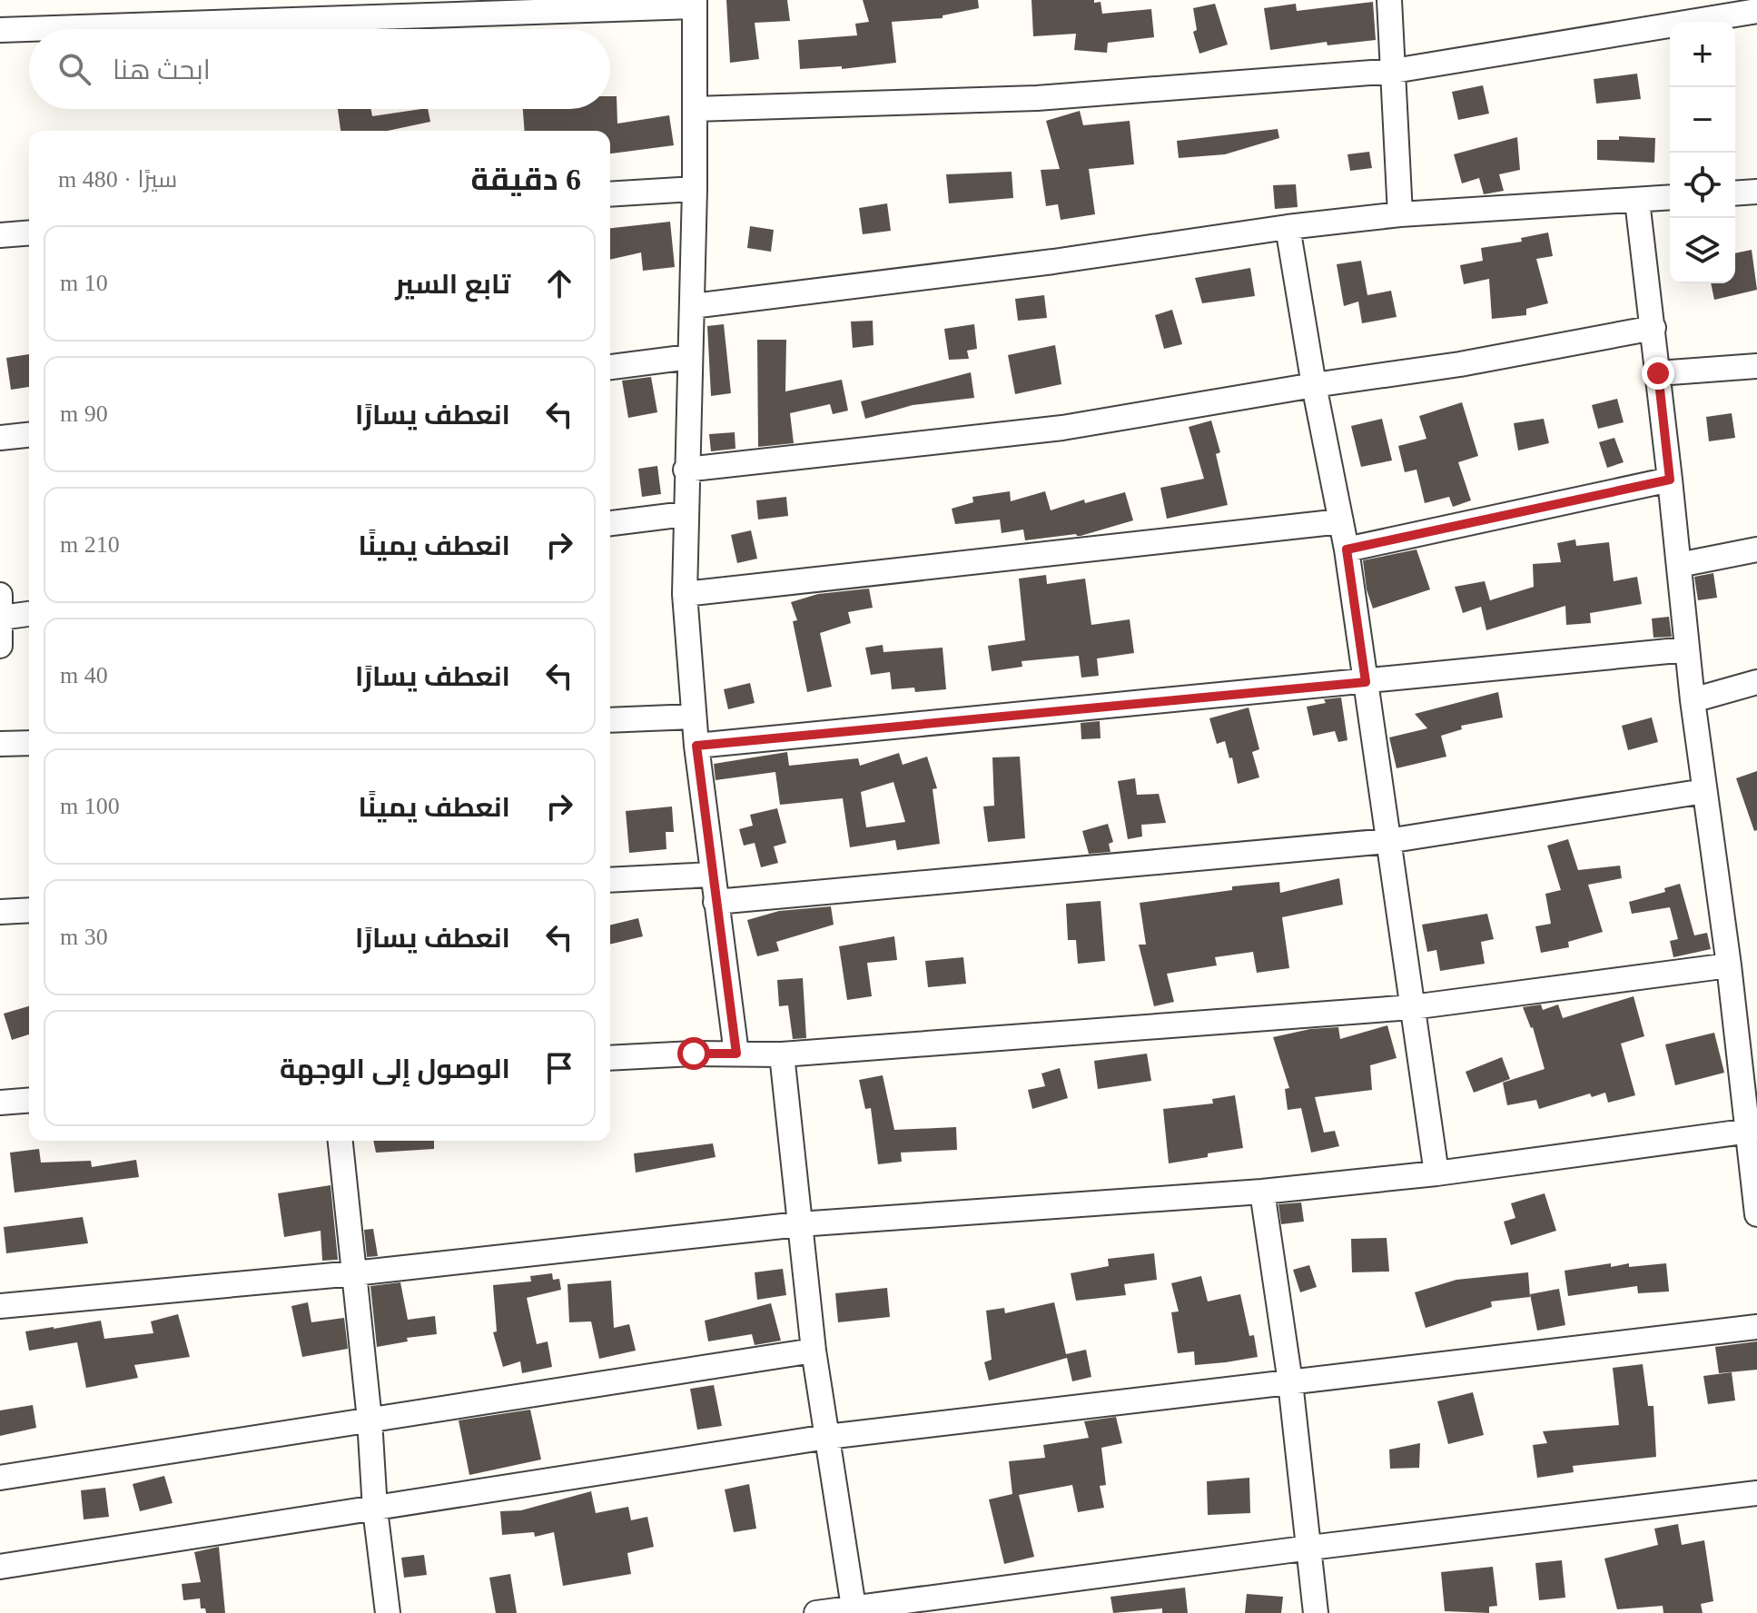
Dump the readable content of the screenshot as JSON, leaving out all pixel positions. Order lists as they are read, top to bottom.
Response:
{
  "page": {
    "map_buttons": ["+", "−"],
    "search": "ابحث هنا",
    "heading": ["6 دقيقة", "سيرًا · 480 m"],
    "list": [
      ["تابع السير", "10 m"],
      ["انعطف يسارًا", "90 m"],
      ["انعطف يمينًا", "210 m"],
      ["انعطف يسارًا", "40 m"],
      ["انعطف يمينًا", "100 m"],
      ["انعطف يسارًا", "30 m"],
      "الوصول إلى الوجهة"
    ]
  }
}
